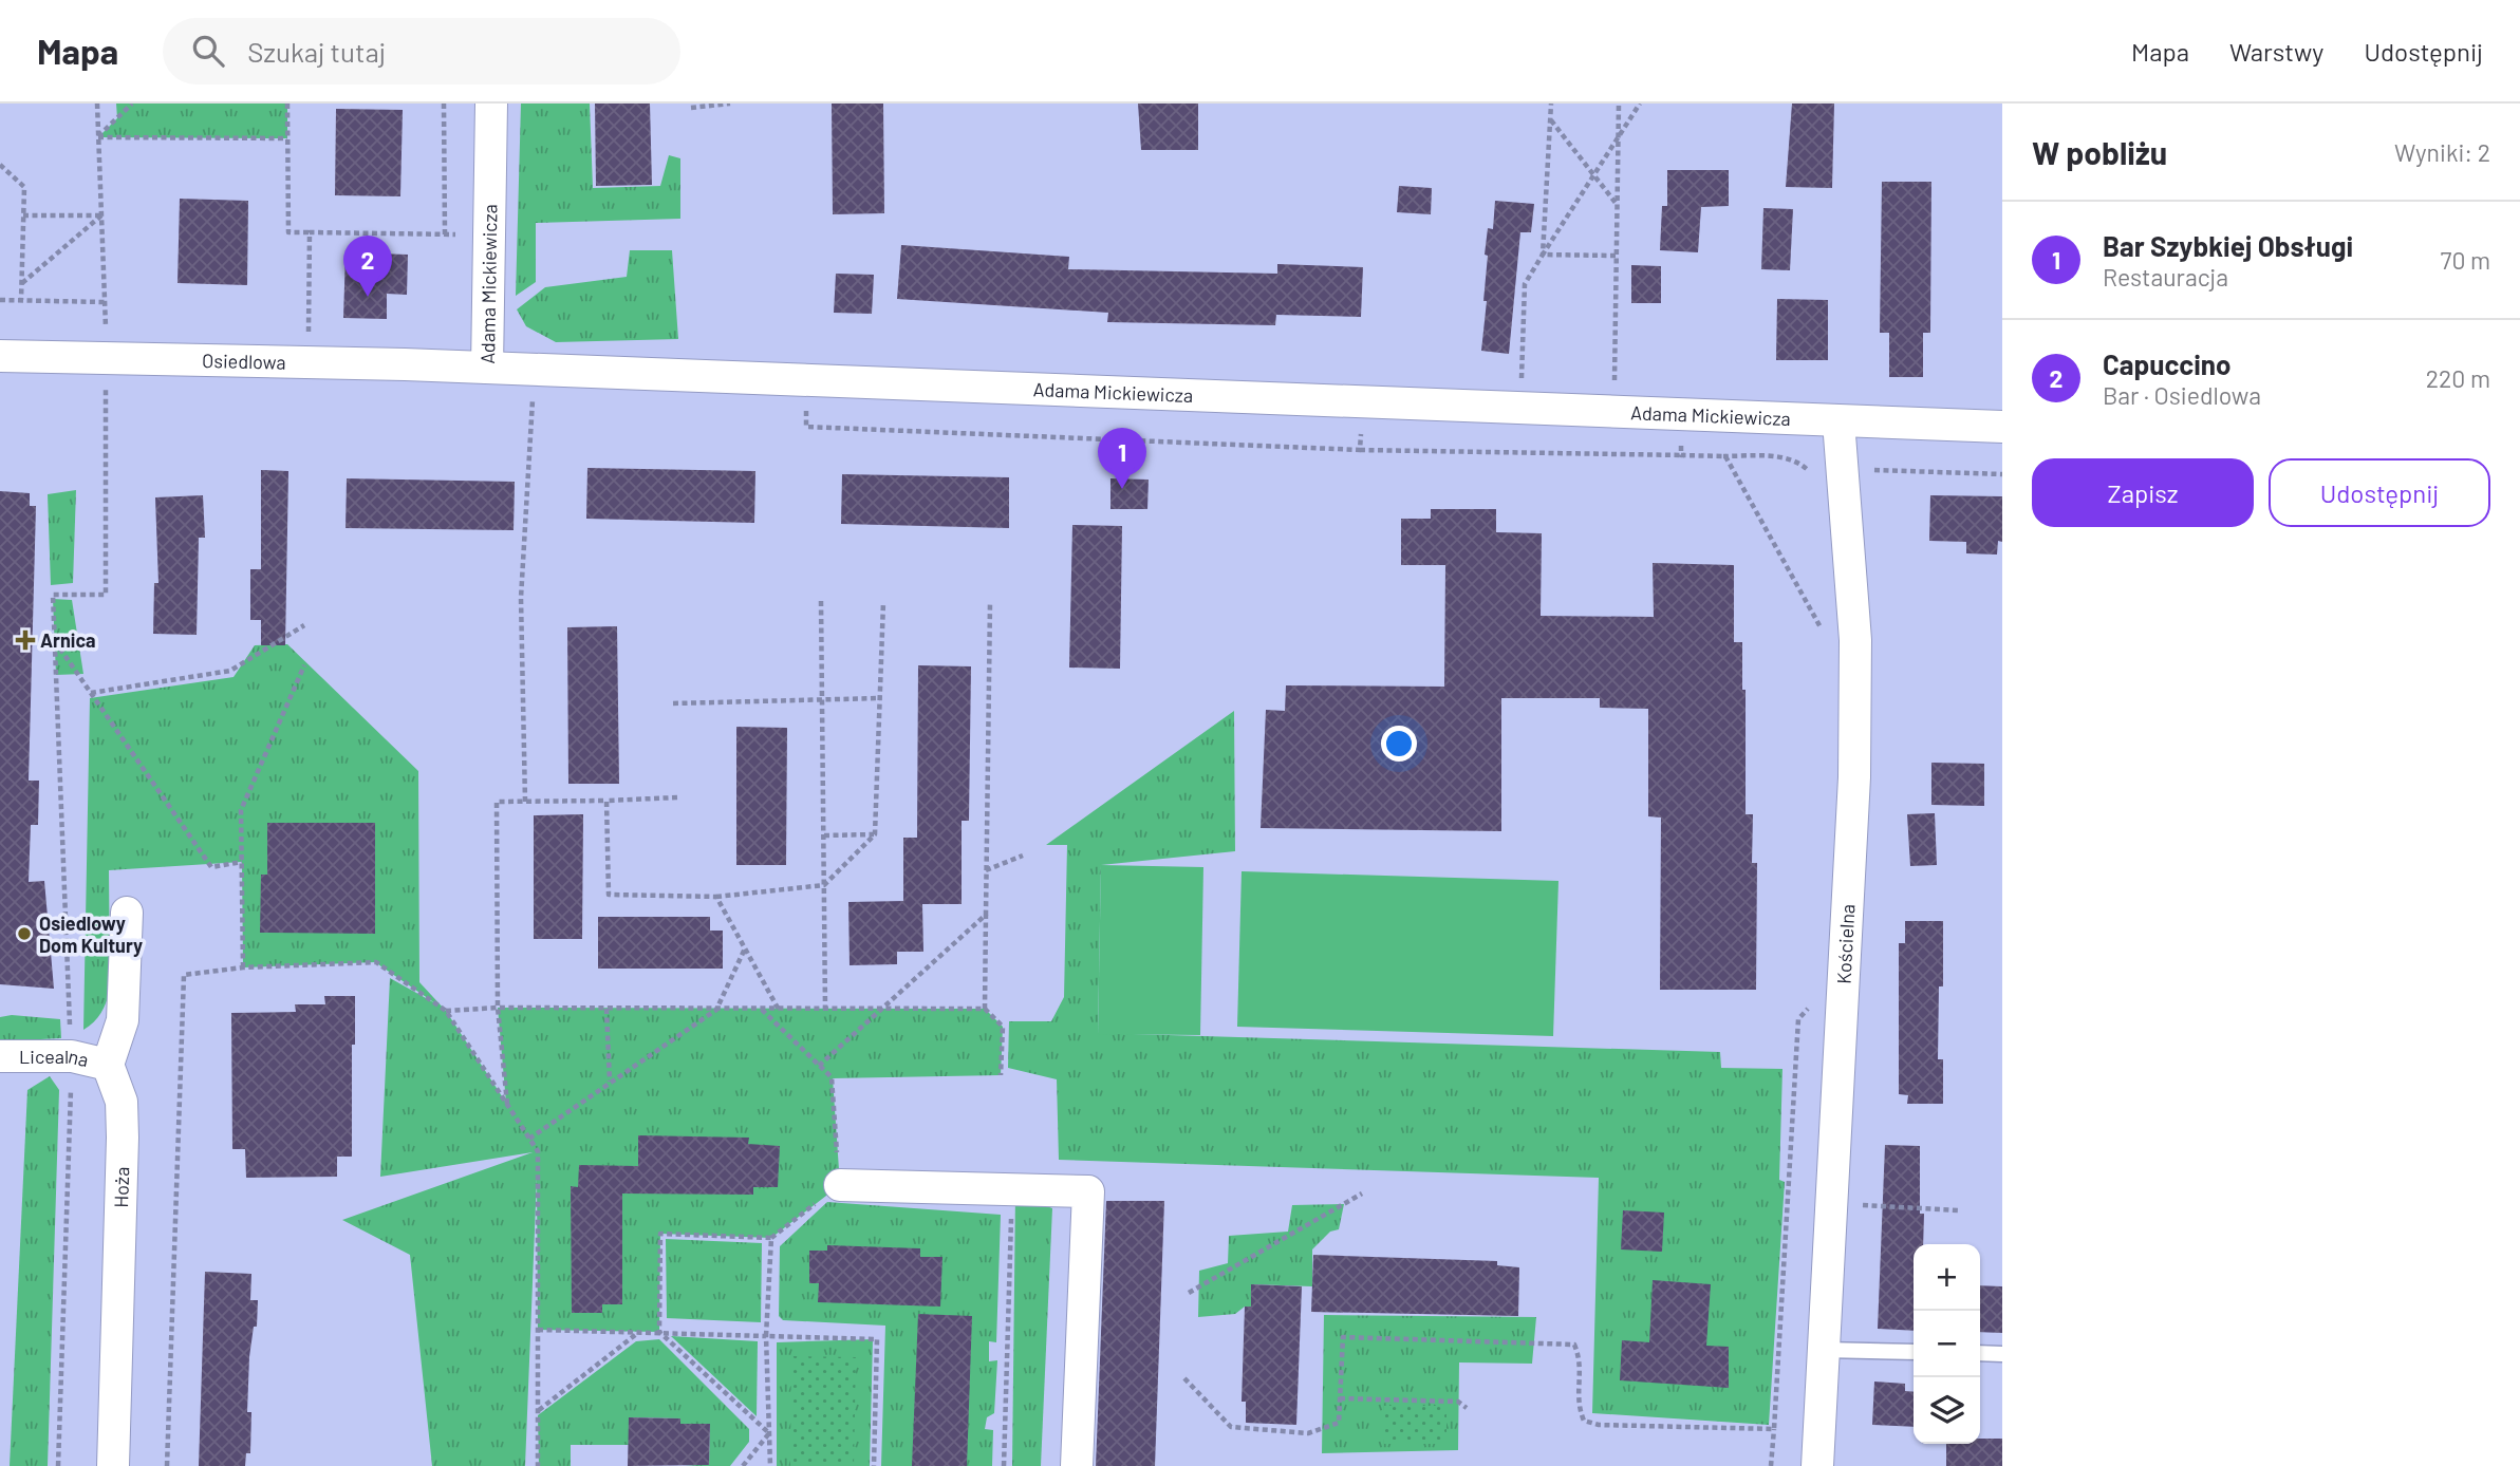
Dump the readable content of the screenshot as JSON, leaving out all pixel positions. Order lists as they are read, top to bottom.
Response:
{
  "streets": {
    "street": [
      "Adama Mickiewicza",
      "Osiedlowa",
      "Kościelna",
      "Licealna",
      "Hoża"
    ]
  },
  "crossings": [
    ["Adama Mickiewicza", "Osiedlowa"],
    ["Adama Mickiewicza", "Kościelna"],
    ["Licealna", "Hoża"]
  ],
  "places": {
    "health": ["Arnica"],
    "other": ["Osiedlowy Dom Kultury"]
  },
  "page": {
    "header": "Mapa",
    "search": "Szukaj tutaj",
    "nav": ["Mapa", "Warstwy", "Udostępnij"],
    "heading": ["W pobliżu", "Wyniki: 2"],
    "list": [
      {
        "mark": "1",
        "name": "Bar Szybkiej Obsługi",
        "note": "Restauracja",
        "value": "70 m"
      },
      {
        "mark": "2",
        "name": "Capuccino",
        "note": "Bar · Osiedlowa",
        "value": "220 m"
      }
    ],
    "pins": ["2", "1"],
    "buttons": ["Zapisz", "Udostępnij"],
    "map_buttons": ["+", "−"]
  }
}
